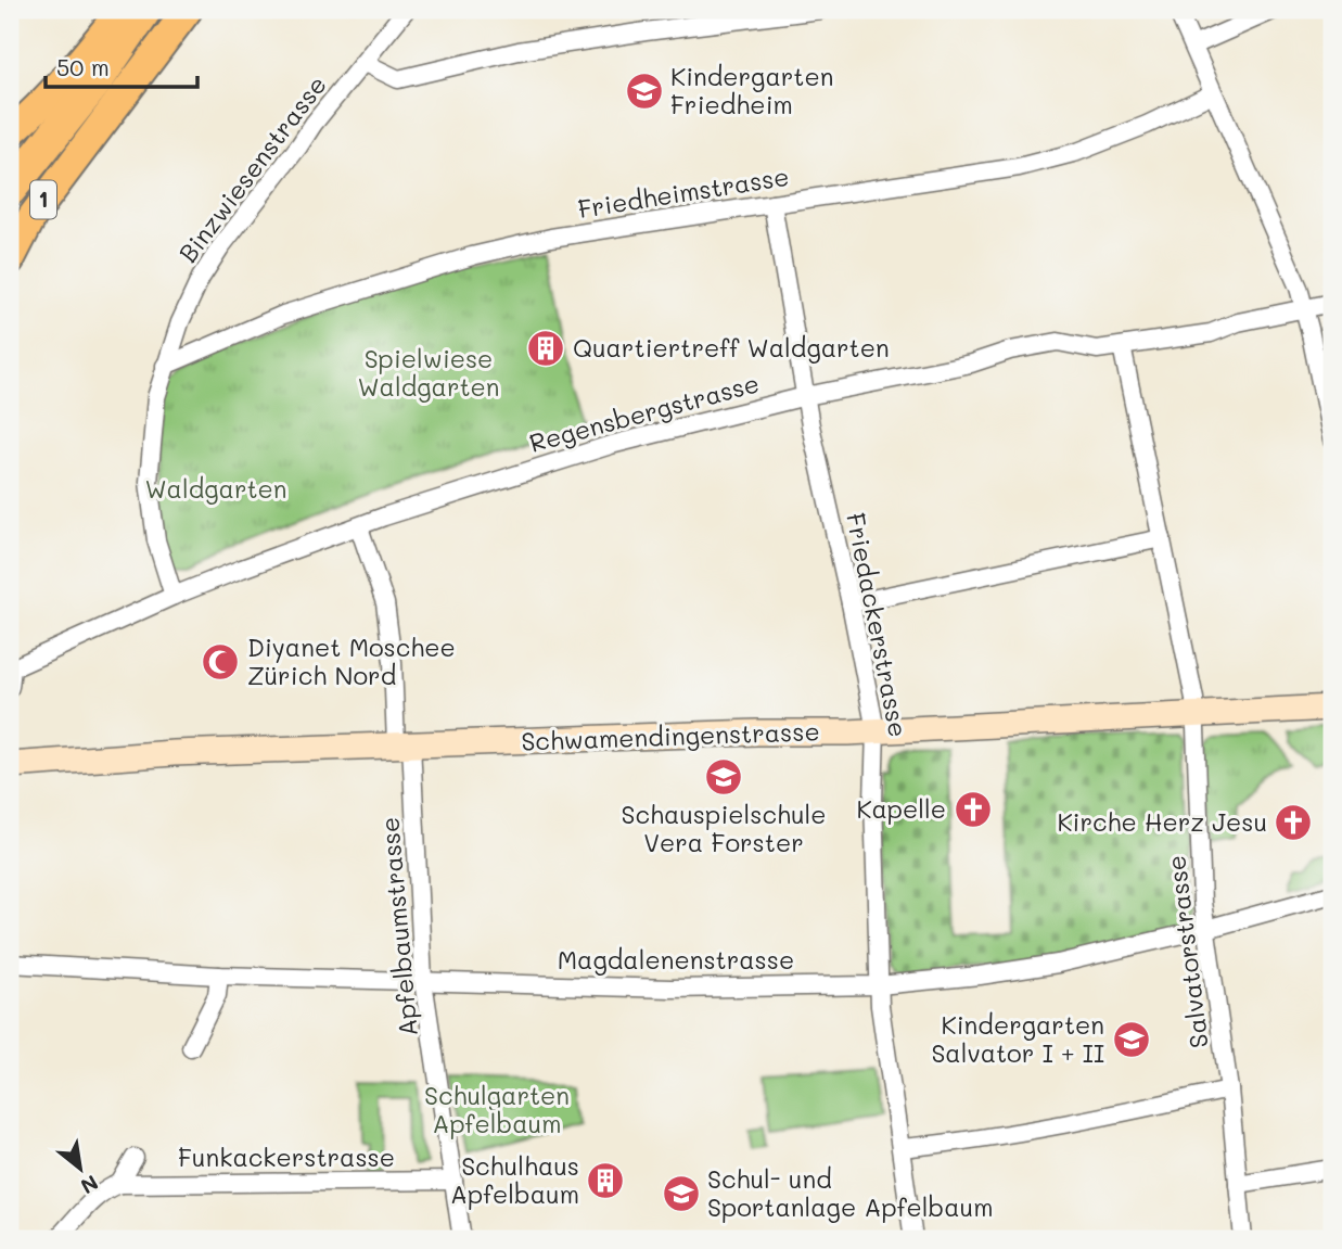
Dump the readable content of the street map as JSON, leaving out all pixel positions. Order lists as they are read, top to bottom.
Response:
{
  "streets": {
    "main road": ["1"],
    "street": [
      "Binzwiesenstrasse",
      "Friedheimstrasse",
      "Regensbergstrasse",
      "Friedackerstrasse",
      "Schwamendingenstrasse",
      "Apfelbaumstrasse",
      "Salvatorstrasse",
      "Magdalenenstrasse",
      "Funkackerstrasse"
    ]
  },
  "crossings": [
    ["Binzwiesenstrasse", "Friedheimstrasse"],
    ["Binzwiesenstrasse", "Regensbergstrasse"],
    ["Friedheimstrasse", "Friedackerstrasse"],
    ["Regensbergstrasse", "Friedackerstrasse"],
    ["Regensbergstrasse", "Apfelbaumstrasse"],
    ["Regensbergstrasse", "Salvatorstrasse"],
    ["Friedackerstrasse", "Schwamendingenstrasse"],
    ["Friedackerstrasse", "Magdalenenstrasse"],
    ["Schwamendingenstrasse", "Apfelbaumstrasse"],
    ["Schwamendingenstrasse", "Salvatorstrasse"],
    ["Apfelbaumstrasse", "Magdalenenstrasse"],
    ["Apfelbaumstrasse", "Funkackerstrasse"],
    ["Salvatorstrasse", "Magdalenenstrasse"]
  ],
  "parks": ["Spielwiese Waldgarten", "Waldgarten", "Schulgarten Apfelbaum"],
  "places": {
    "school or university": [
      "Kindergarten Friedheim",
      "Schauspielschule Vera Forster",
      "Kindergarten Salvator I + II",
      "Schul- und Sportanlage Apfelbaum"
    ],
    "building": ["Quartiertreff Waldgarten", "Schulhaus Apfelbaum"],
    "mosque": ["Diyanet Moschee Zürich Nord"],
    "church": ["Kapelle", "Kirche Herz Jesu"]
  },
  "scale_bar": "50 m",
  "north": "bottom right"
}
